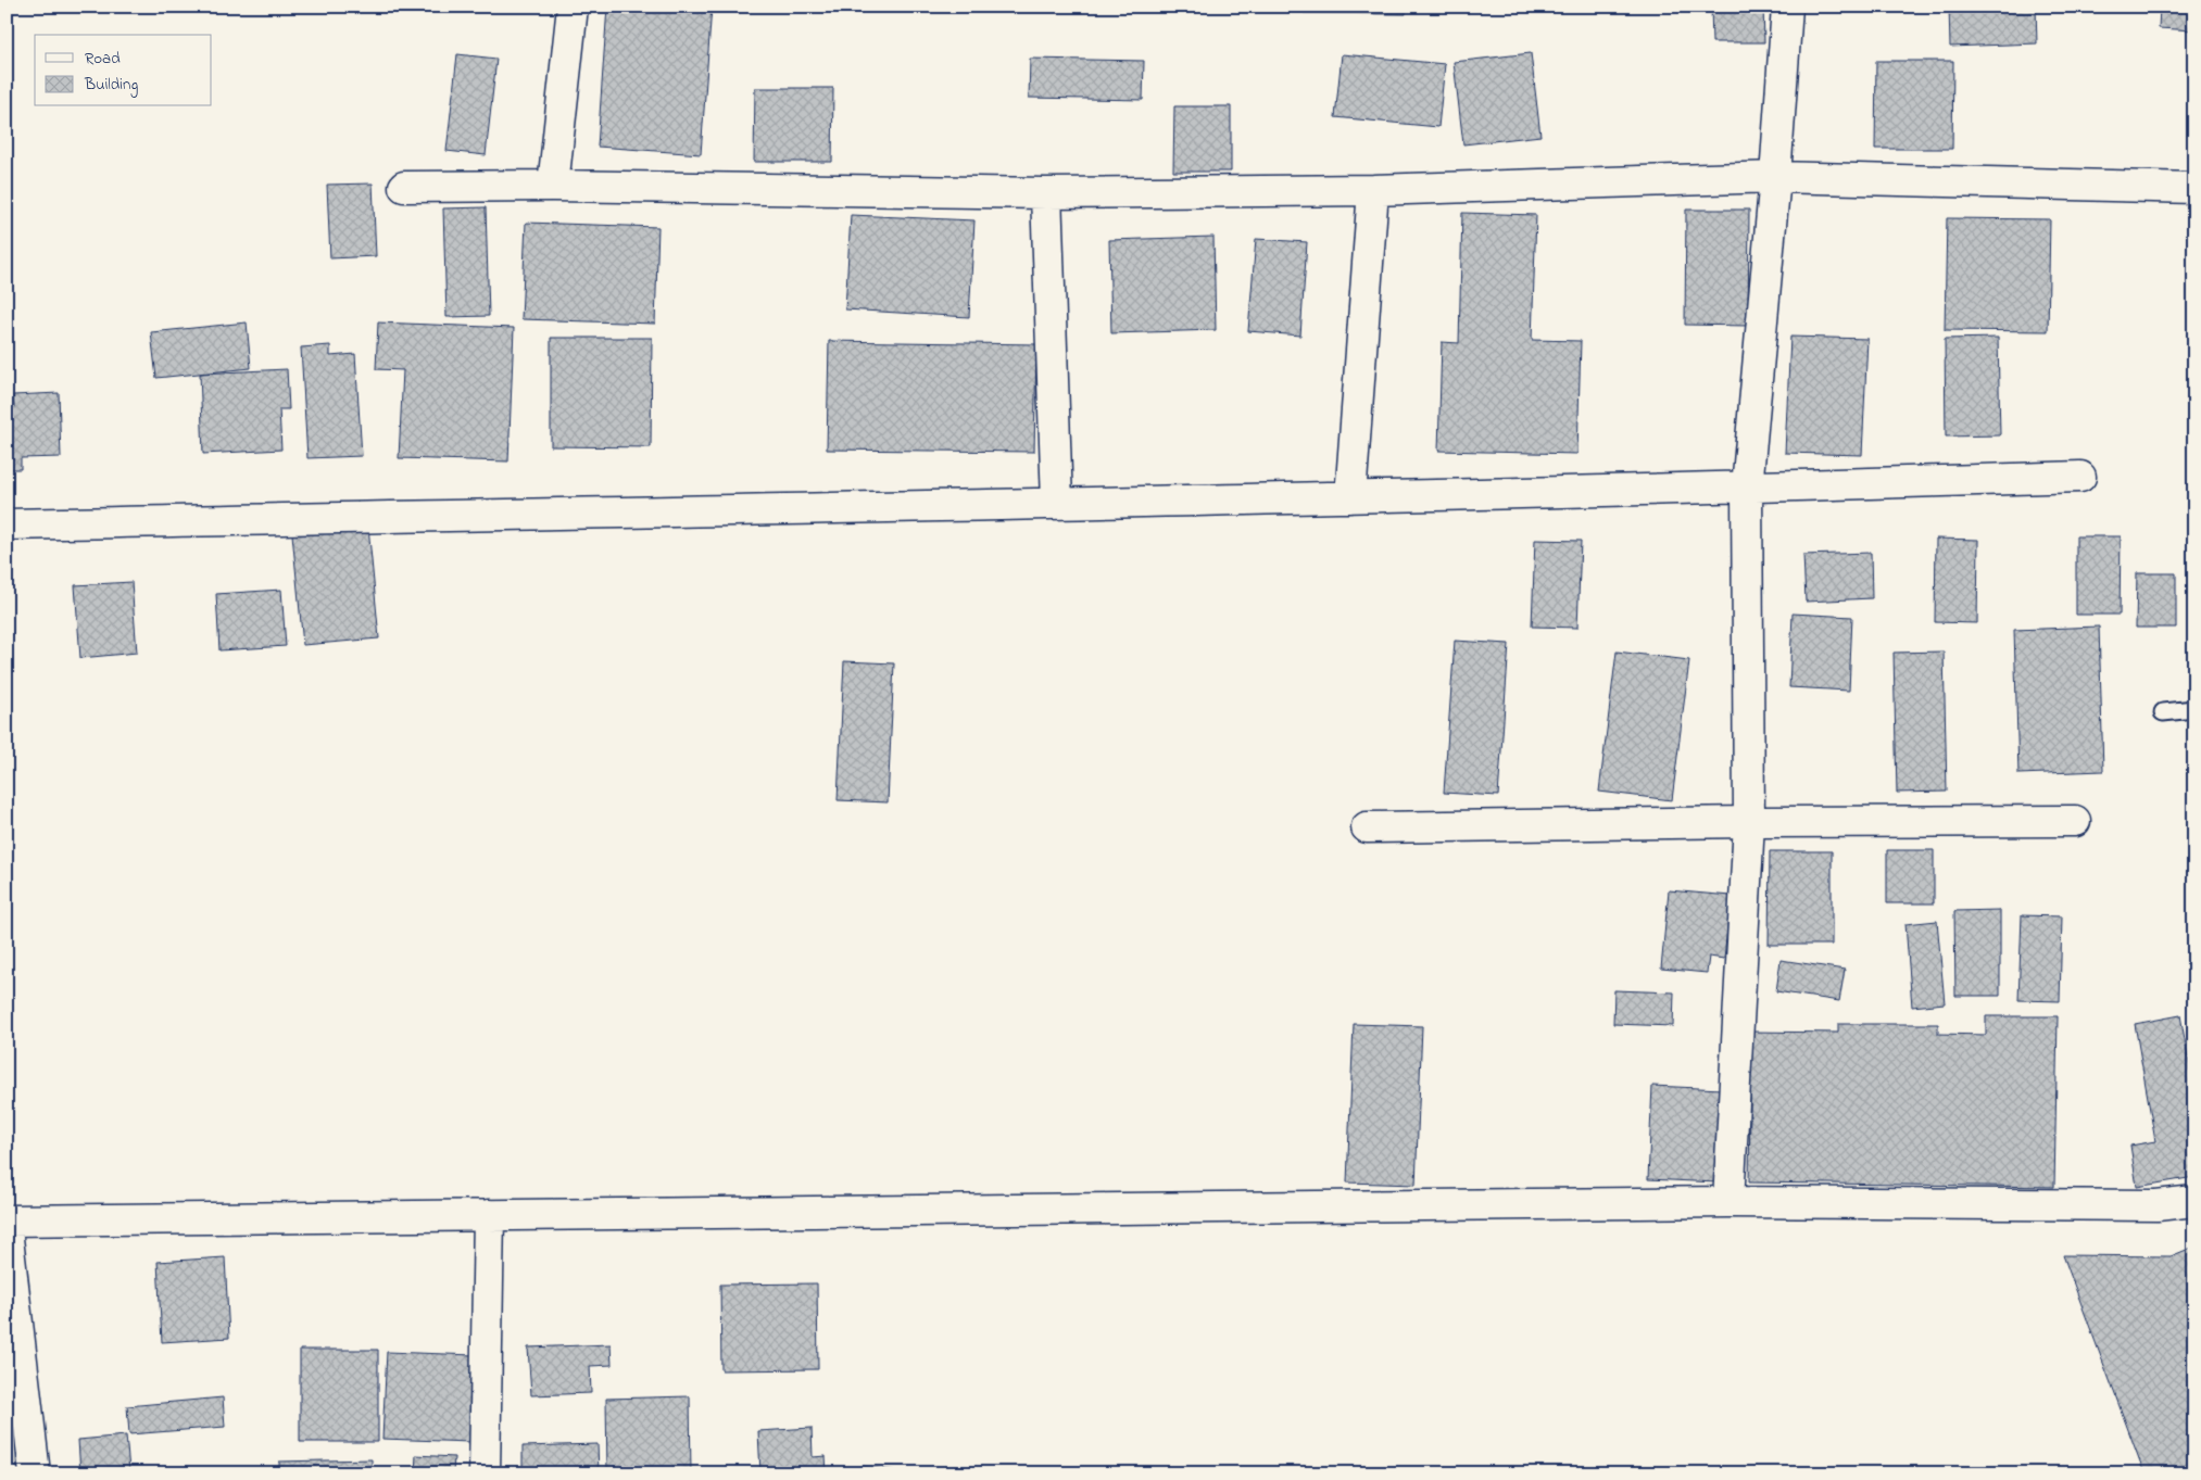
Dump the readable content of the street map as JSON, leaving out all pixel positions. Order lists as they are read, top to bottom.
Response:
{
  "legend": ["Road", "Building"]
}
